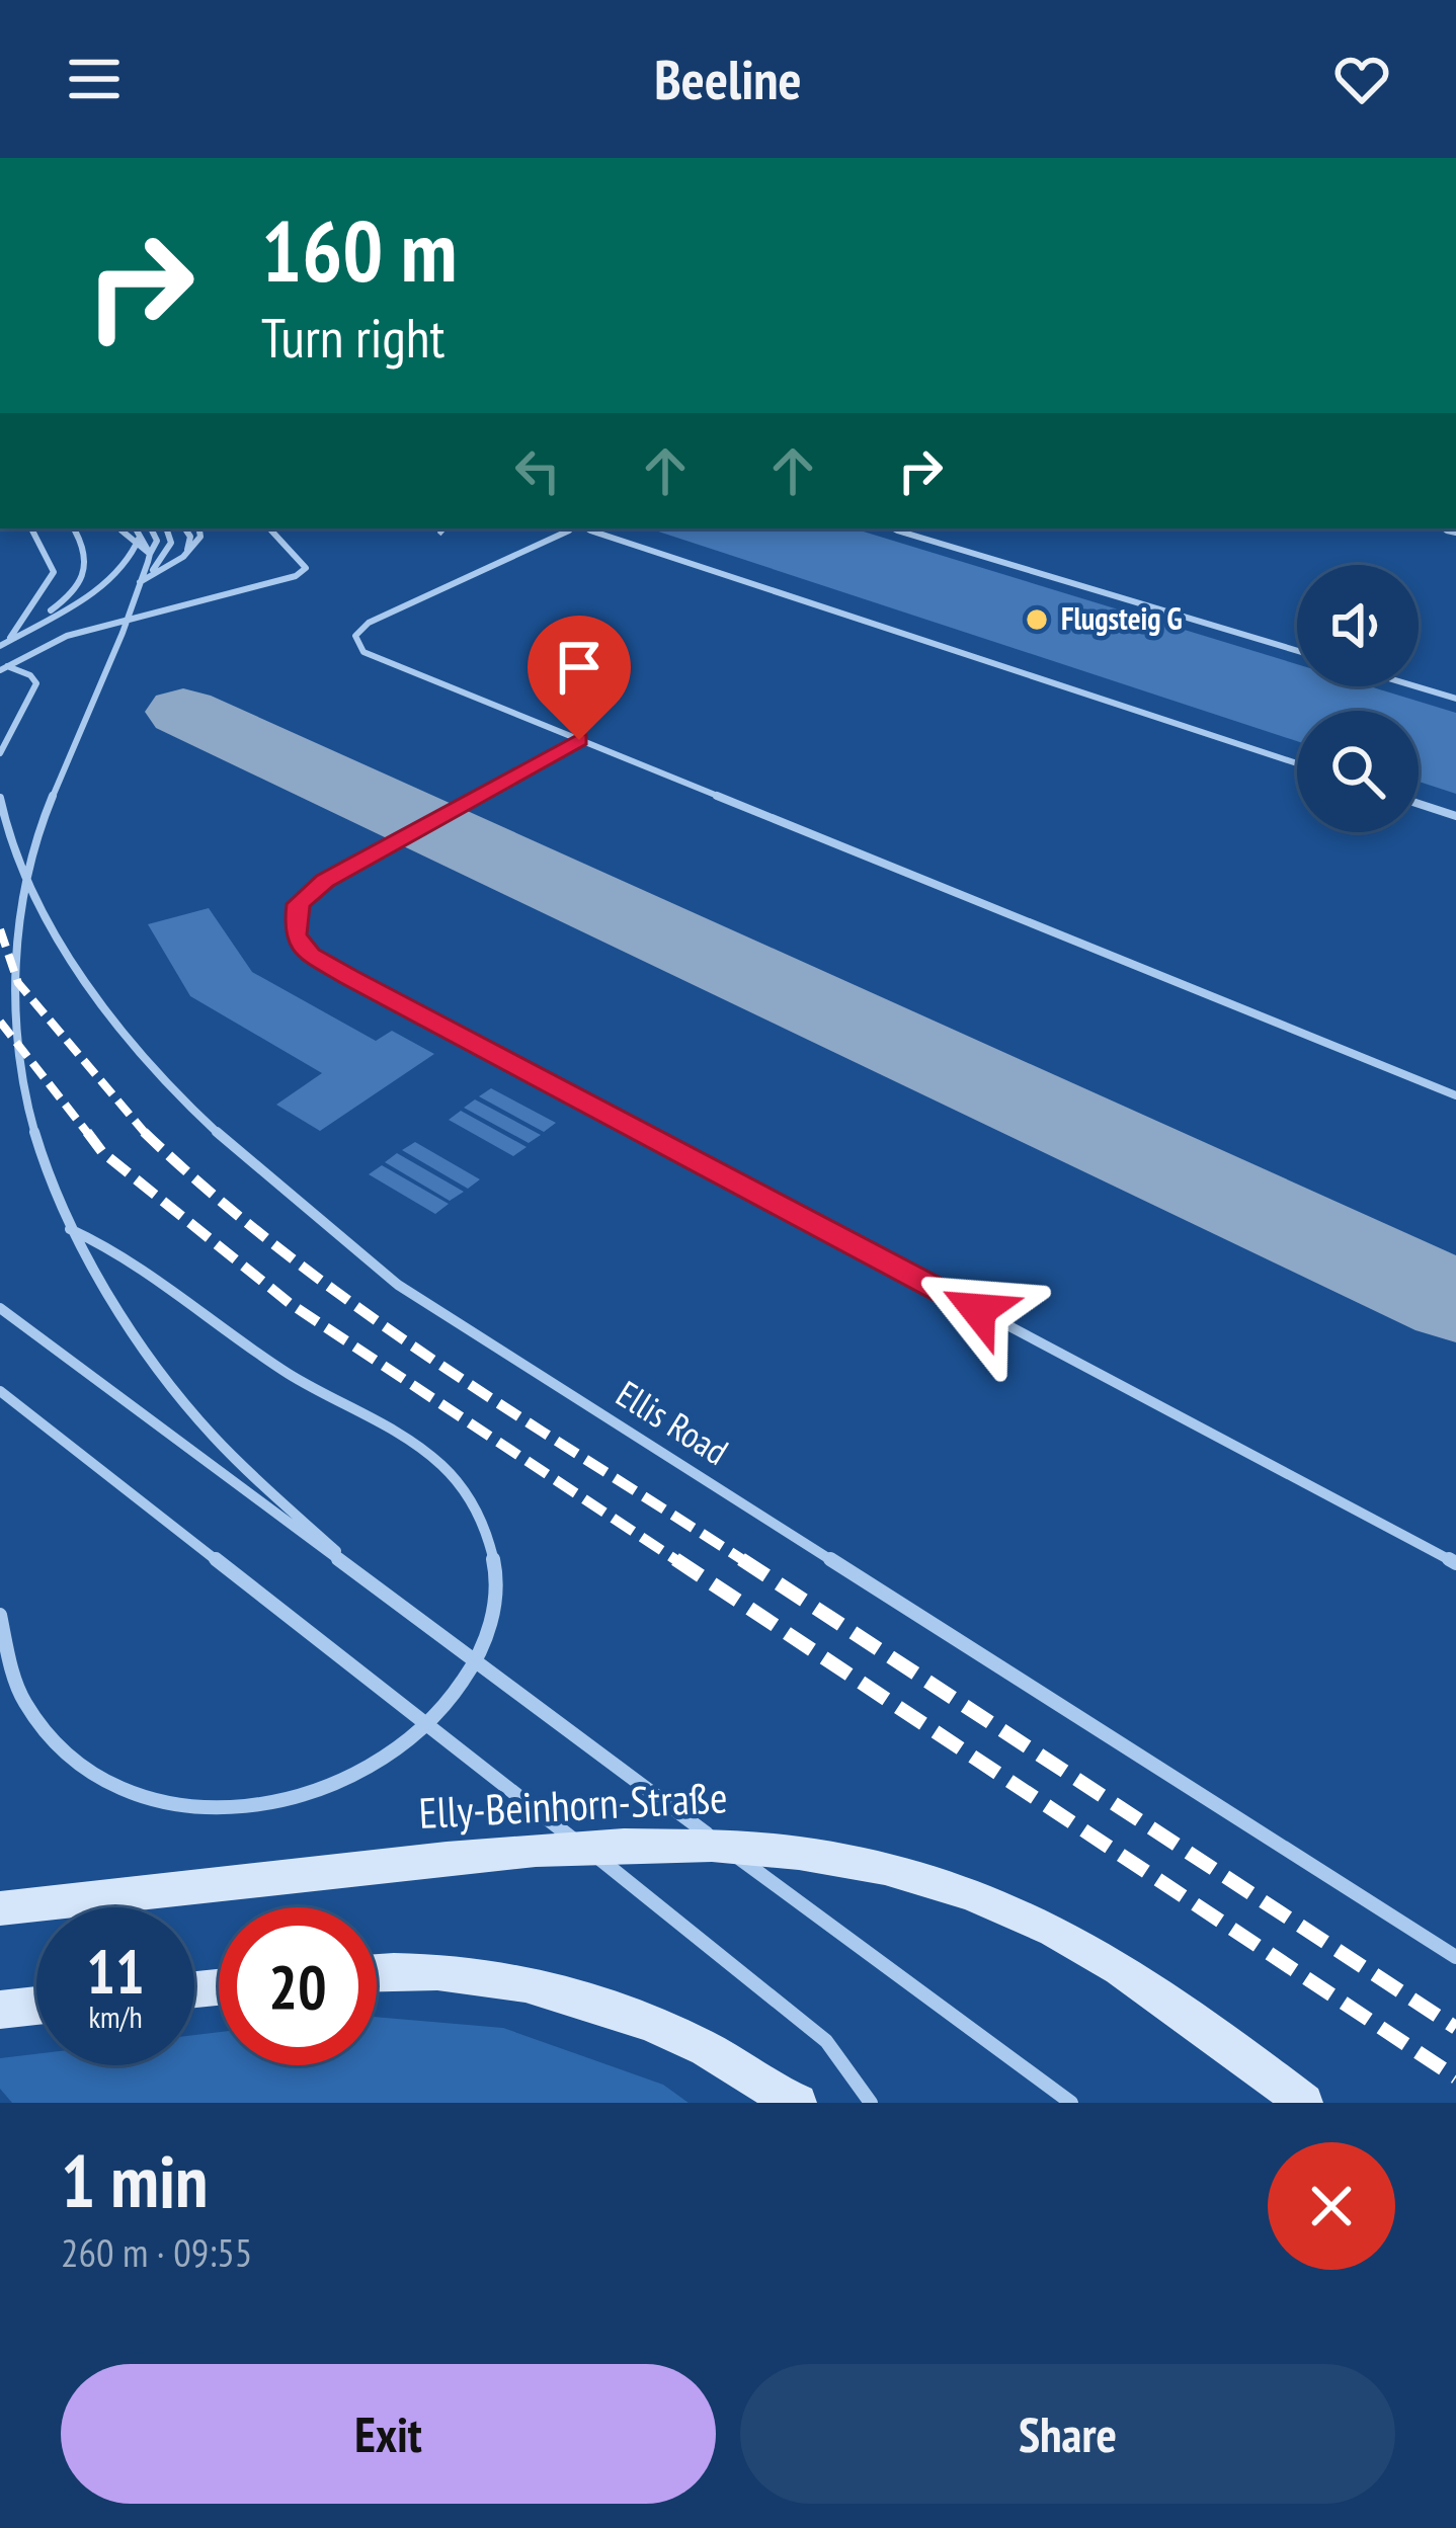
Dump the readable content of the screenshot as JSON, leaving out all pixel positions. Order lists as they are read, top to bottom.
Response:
{
  "streets": {
    "street": ["Elly-Beinhorn-Straße"],
    "lane": ["Ellis Road"]
  },
  "places": ["Flugsteig G"],
  "page": {
    "header": "Beeline",
    "turn": ["160 m", "Turn right"],
    "speed": "11 km/h",
    "limit": "20",
    "heading": ["1 min", "260 m · 09:55"],
    "buttons": ["Exit", "Share"]
  }
}
